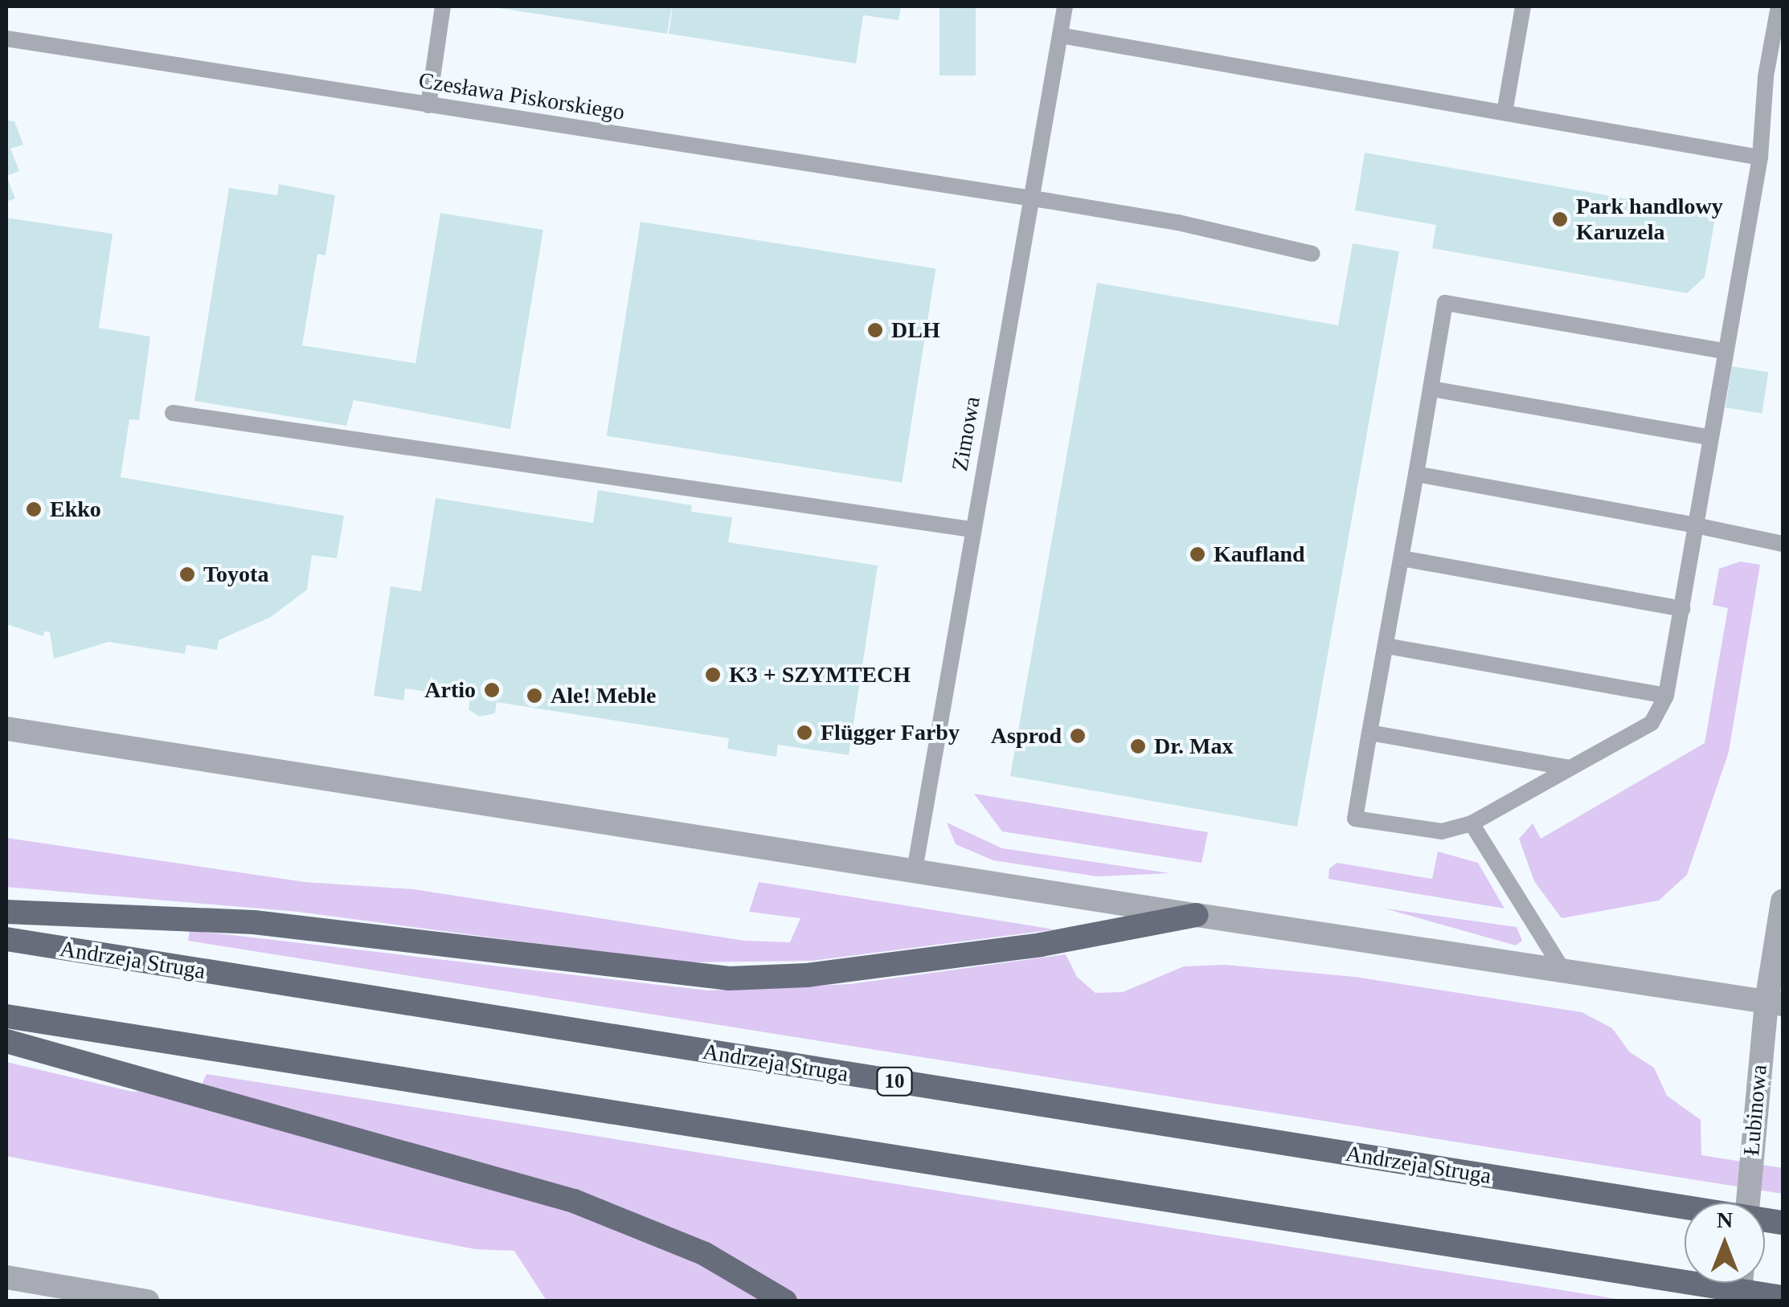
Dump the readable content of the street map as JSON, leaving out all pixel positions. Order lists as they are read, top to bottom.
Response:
{
  "streets": {
    "main road": ["Andrzeja Struga", "10"],
    "street": ["Łubinowa"],
    "lane": ["Czesława Piskorskiego", "Zimowa"]
  },
  "crossings": [
    ["Czesława Piskorskiego", "Zimowa"]
  ],
  "places": [
    "Park handlowy Karuzela",
    "DLH",
    "Ekko",
    "Kaufland",
    "Toyota",
    "K3 + SZYMTECH",
    "Artio",
    "Ale! Meble",
    "Flügger Farby",
    "Asprod",
    "Dr. Max"
  ],
  "north": "top"
}
